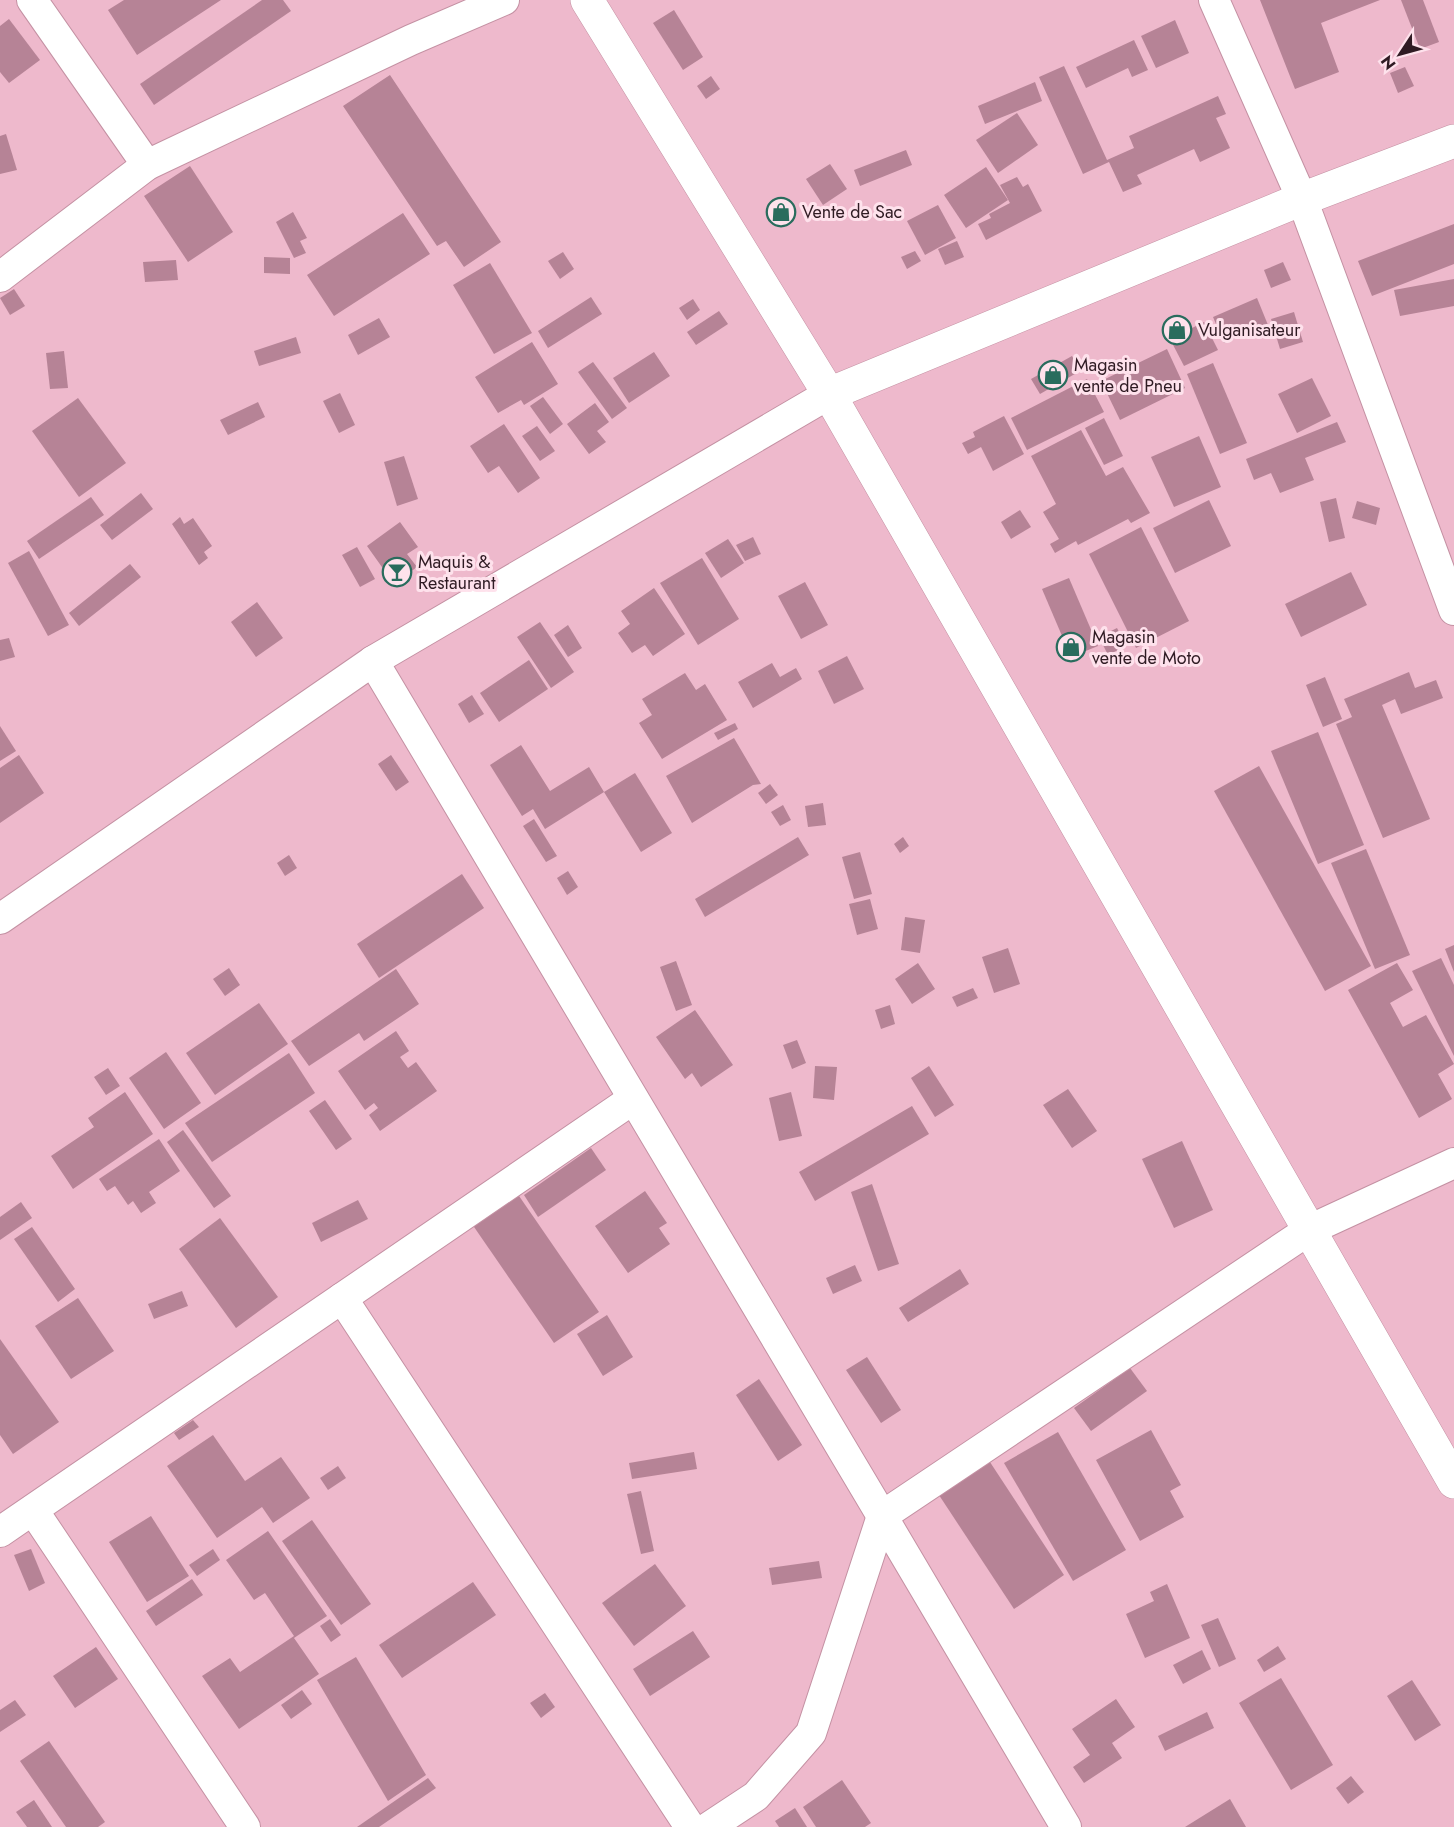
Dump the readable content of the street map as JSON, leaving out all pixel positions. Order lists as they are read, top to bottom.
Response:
{
  "places": {
    "shop": [
      "Vente de Sac",
      "Vulganisateur",
      "Magasin vente de Pneu",
      "Magasin vente de Moto"
    ],
    "bar": ["Maquis & Restaurant"]
  },
  "north": "bottom left"
}
